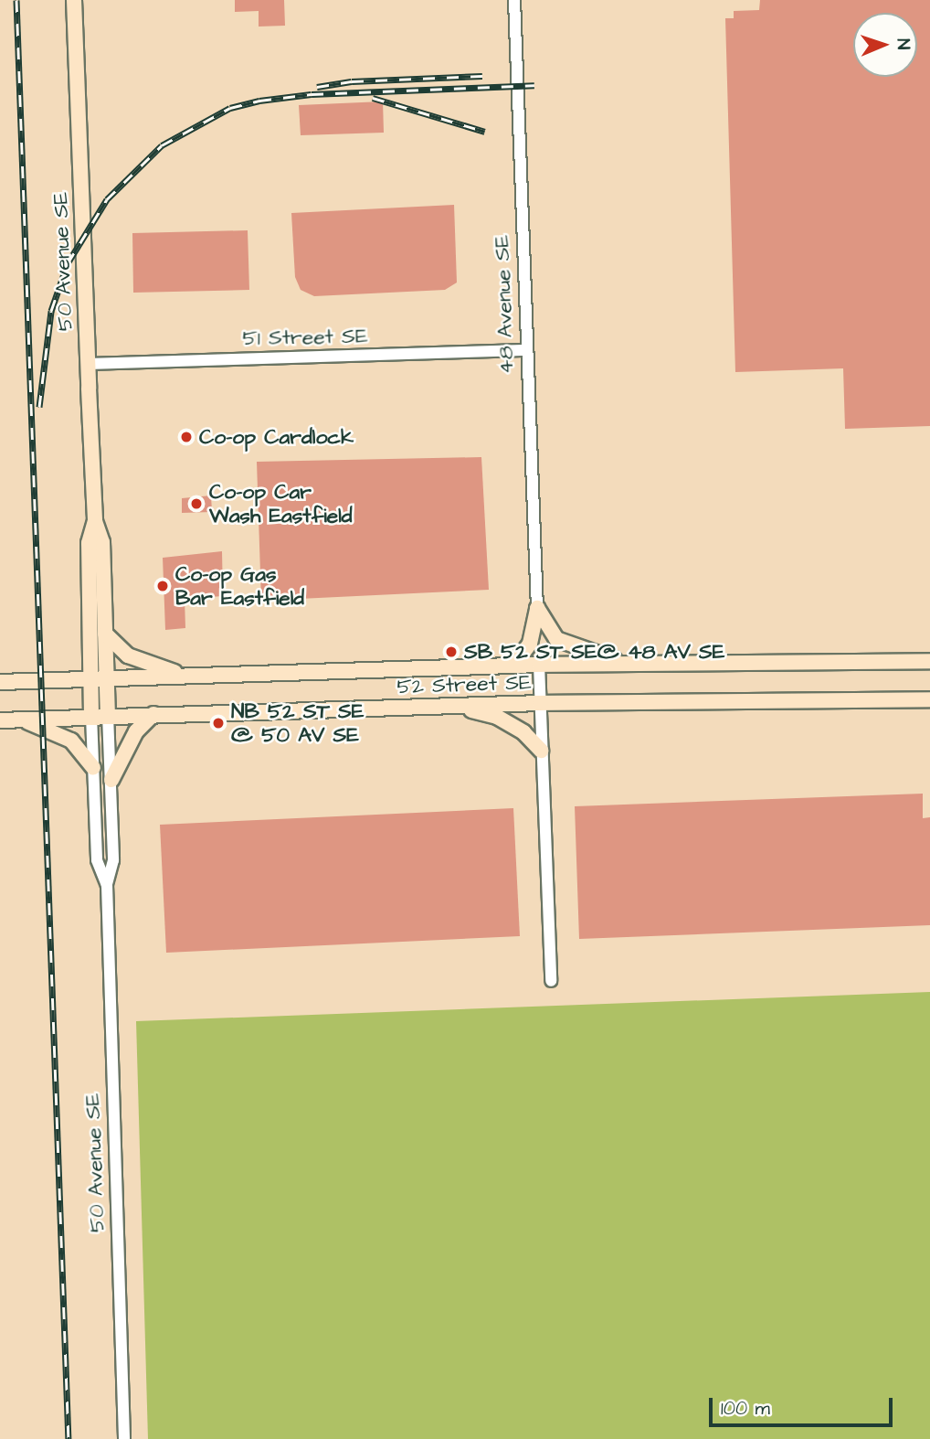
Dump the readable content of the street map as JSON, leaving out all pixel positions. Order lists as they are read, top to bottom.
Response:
{
  "streets": {
    "main road": ["50 Avenue SE", "52 Street SE"],
    "street": ["48 Avenue SE", "51 Street SE"]
  },
  "crossings": [
    ["50 Avenue SE", "51 Street SE"],
    ["50 Avenue SE", "52 Street SE"],
    ["48 Avenue SE", "51 Street SE"]
  ],
  "places": [
    "Co-op Cardlock",
    "Co-op Car Wash Eastfield",
    "Co-op Gas Bar Eastfield",
    "SB 52 ST SE@ 48 AV SE",
    "NB 52 ST SE @ 50 AV SE"
  ],
  "scale_bar": "100 m",
  "north": "right"
}
